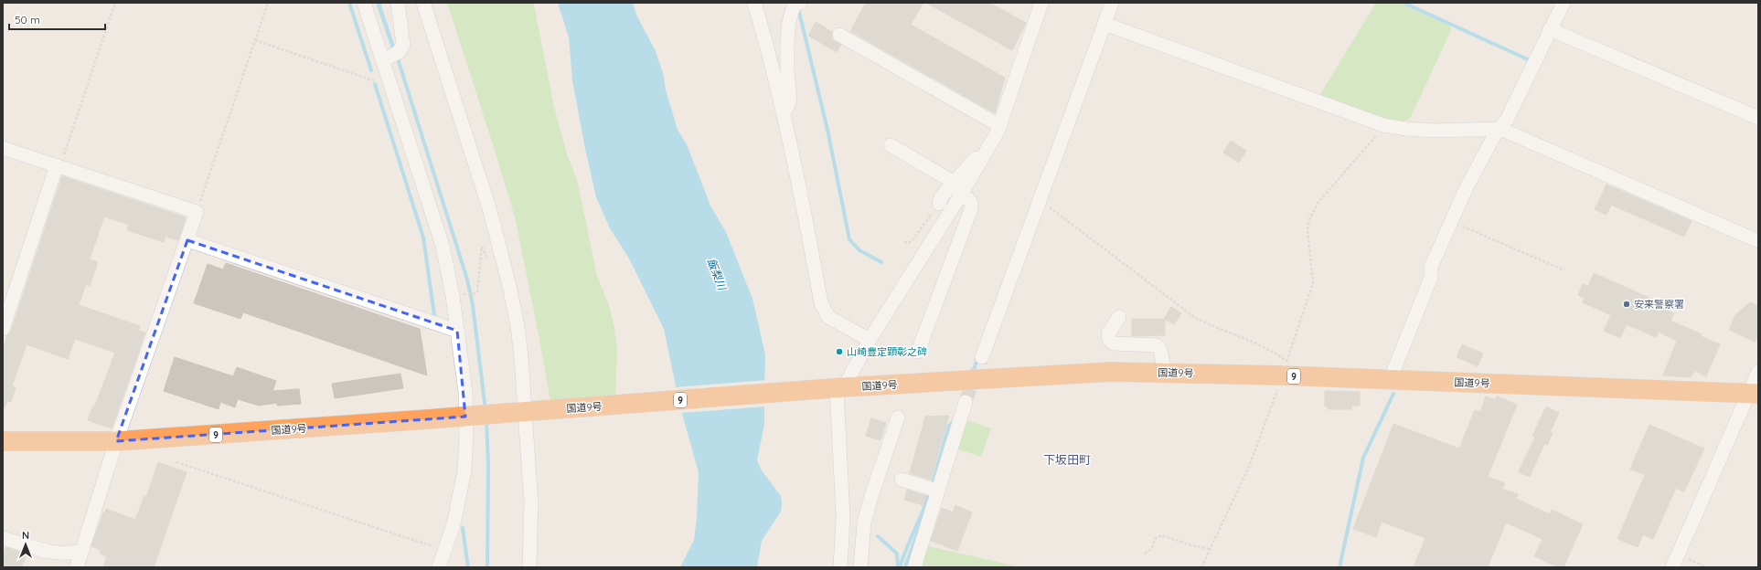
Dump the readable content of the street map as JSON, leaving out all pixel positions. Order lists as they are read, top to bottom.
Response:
{
  "streets": {
    "highway": ["国道9号", "9"]
  },
  "districts": ["下坂田町"],
  "water": ["飯梨川"],
  "places": ["安来警察署", "山崎豊定顕彰之碑"],
  "scale_bar": "50 m",
  "north": "top"
}
